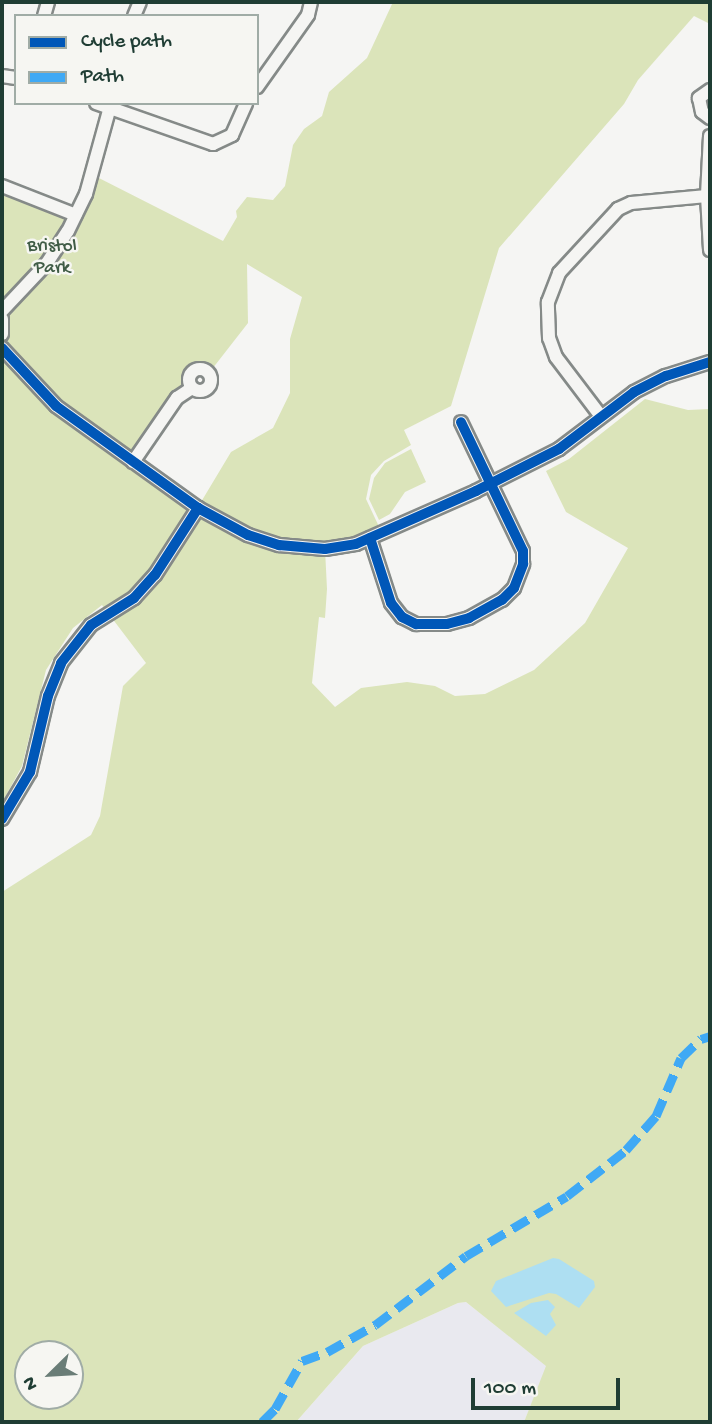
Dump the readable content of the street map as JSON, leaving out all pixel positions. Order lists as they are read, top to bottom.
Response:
{
  "parks": ["Bristol Park"],
  "legend": ["Cycle path", "Path"],
  "scale_bar": "100 m",
  "north": "bottom left"
}
